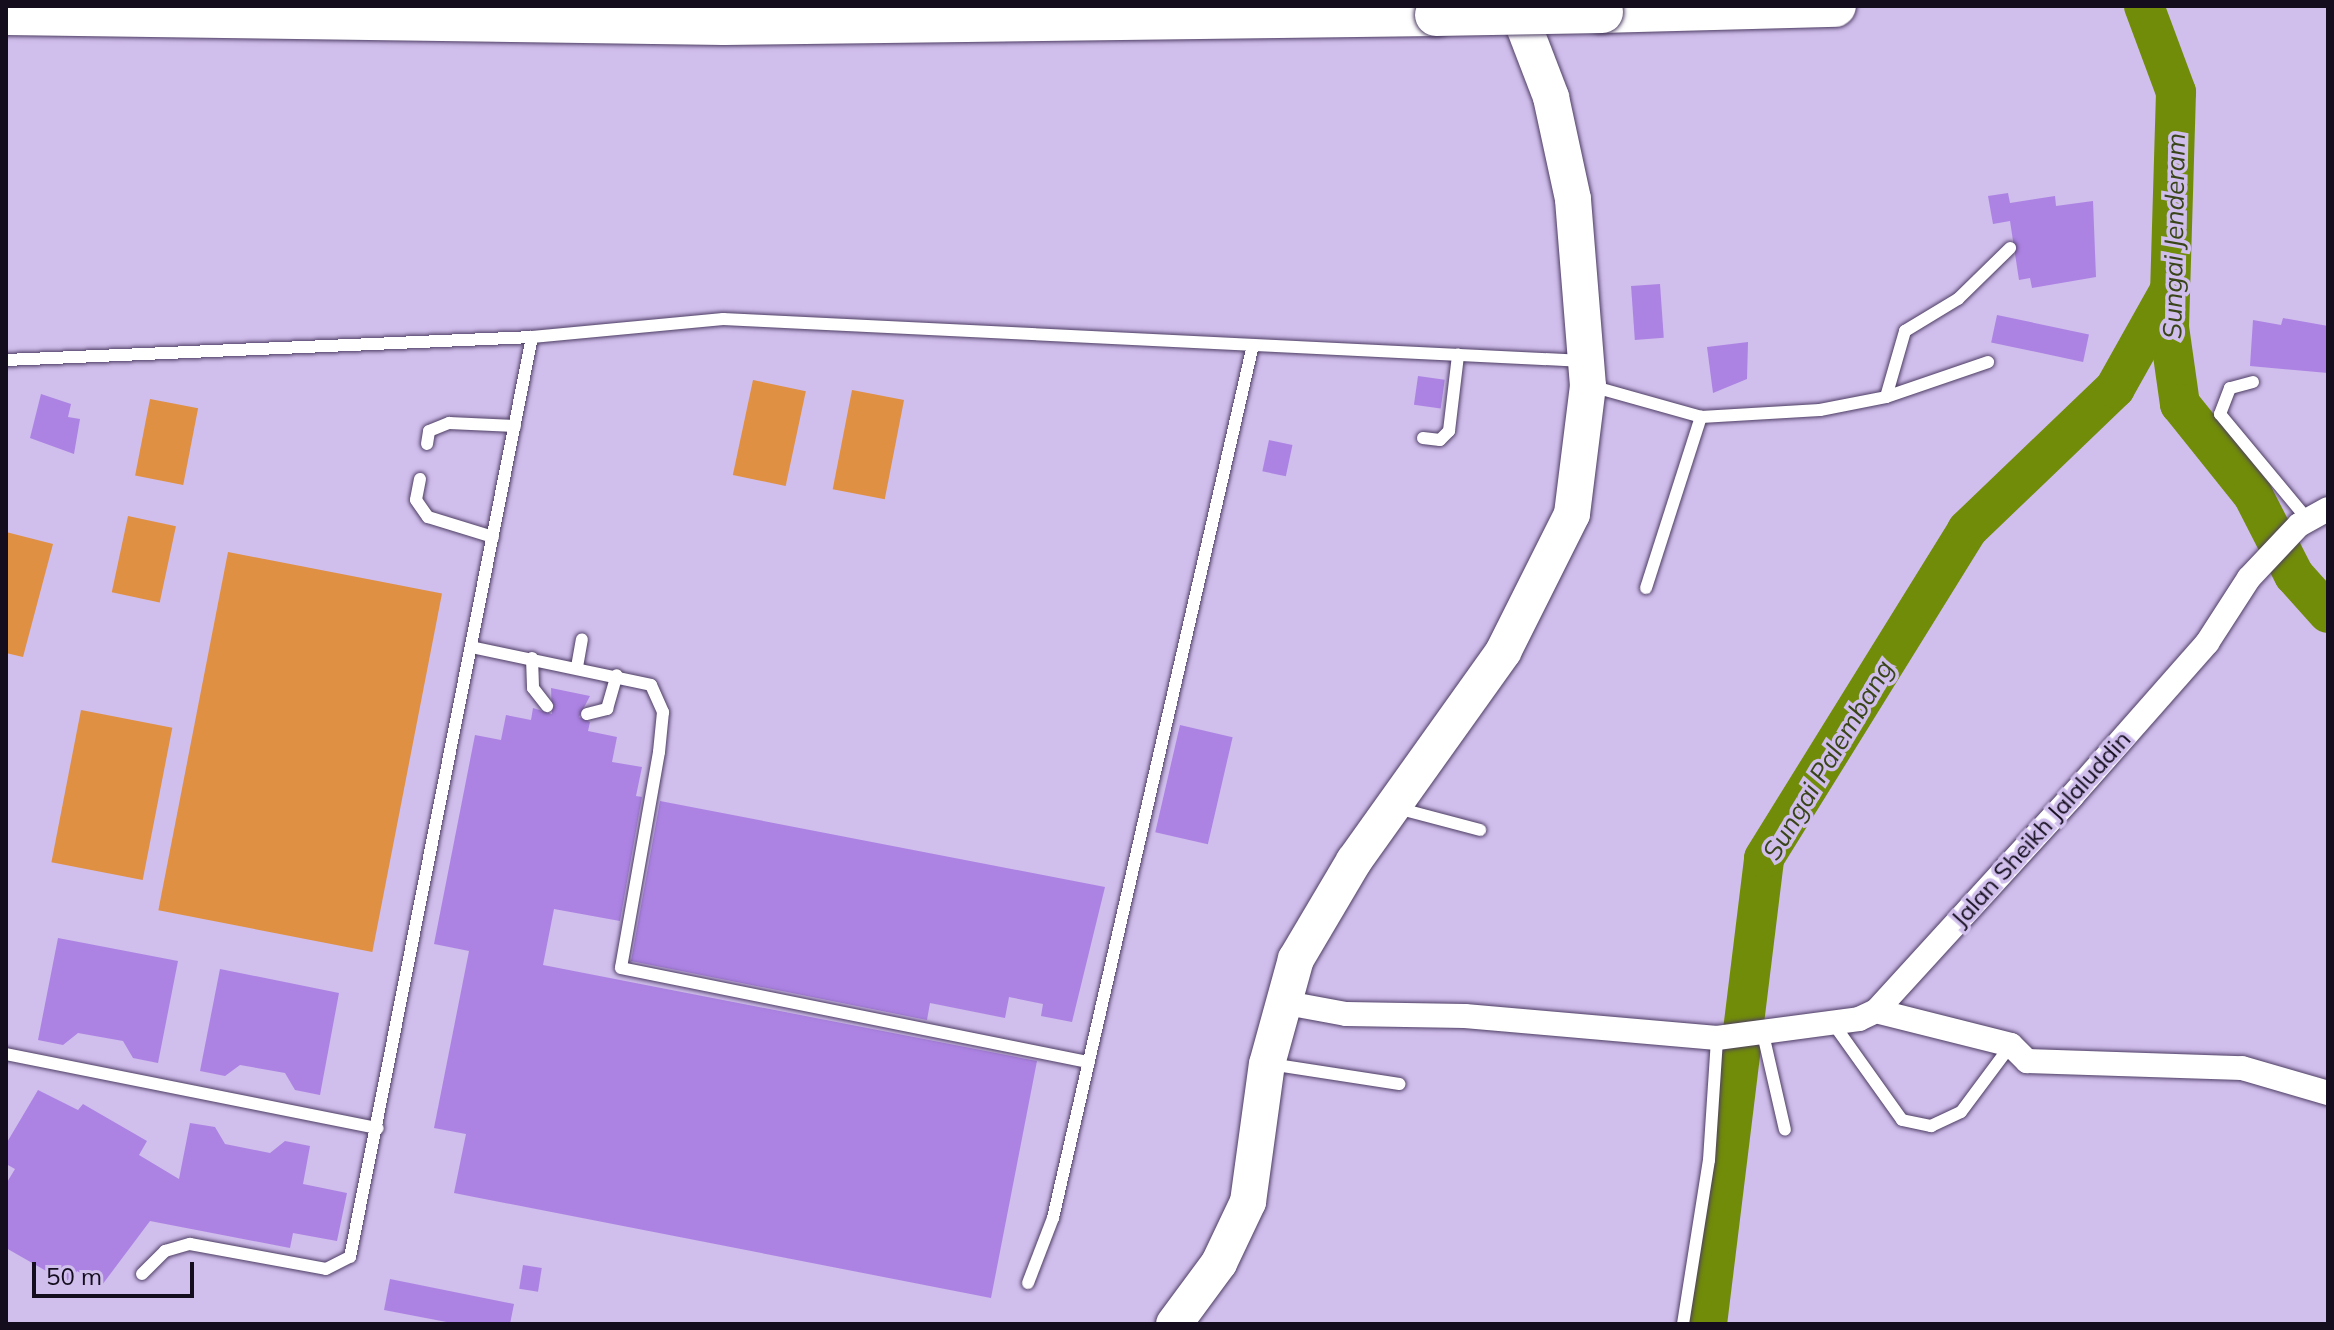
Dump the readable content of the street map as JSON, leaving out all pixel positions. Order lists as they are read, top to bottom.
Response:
{
  "streets": {
    "street": ["Jalan Sheikh Jalaluddin"]
  },
  "water": ["Sungai Jenderam", "Sungai Palembang"],
  "scale_bar": "50 m"
}
